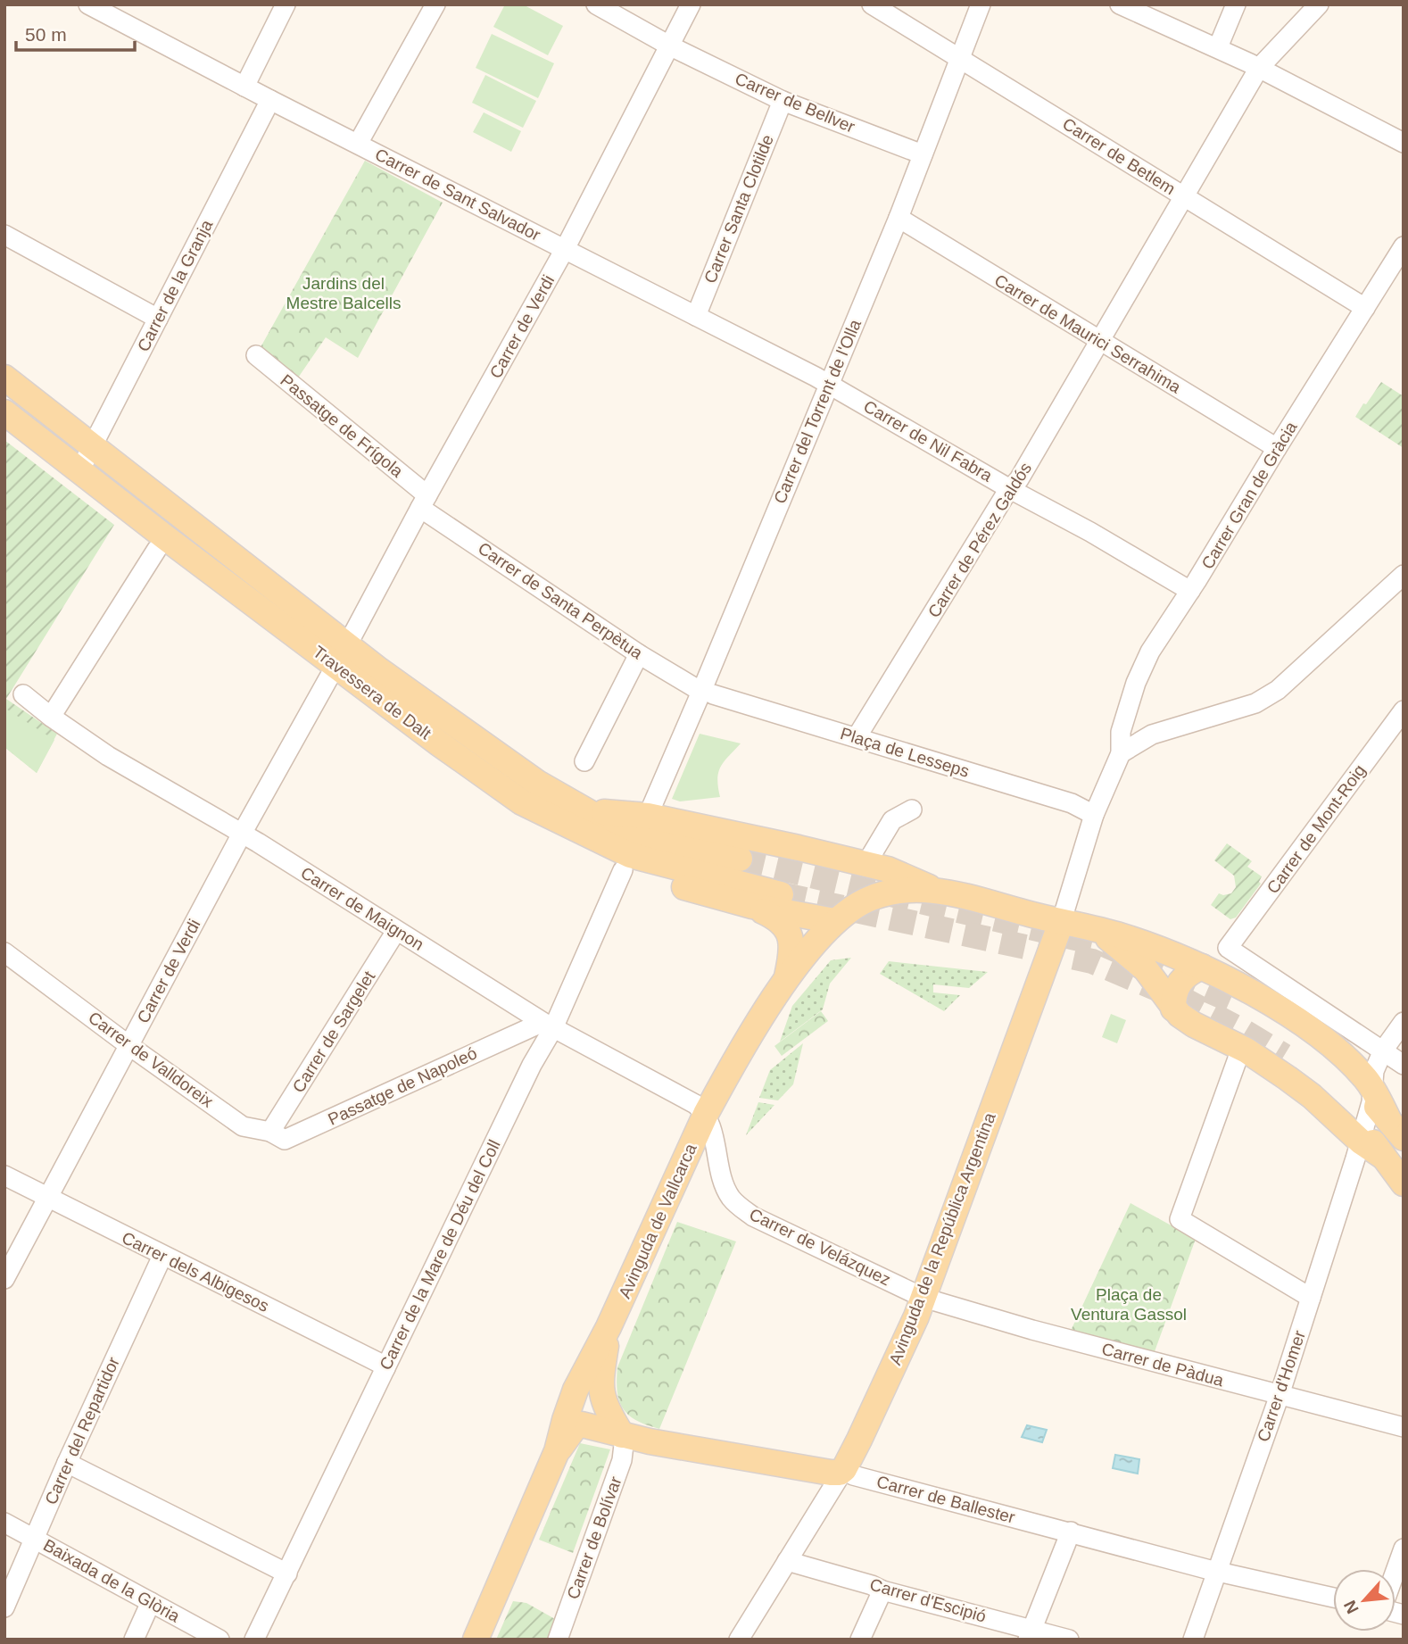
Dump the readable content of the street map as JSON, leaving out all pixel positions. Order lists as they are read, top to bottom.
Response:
{
  "streets": {
    "main road": [
      "Travessera de Dalt",
      "Avinguda de Vallcarca",
      "Avinguda de la República Argentina",
      "Carrer de Ballester"
    ],
    "street": [
      "Carrer de Bellver",
      "Carrer de Betlem",
      "Carrer de Sant Salvador",
      "Carrer Santa Clotilde",
      "Carrer de la Granja",
      "Carrer de Verdi",
      "Carrer de Maurici Serrahima",
      "Carrer del Torrent de l'Olla",
      "Passatge de Frígola",
      "Carrer de Nil Fabra",
      "Carrer Gran de Gràcia",
      "Carrer de Pérez Galdós",
      "Carrer de Santa Perpètua",
      "Plaça de Lesseps",
      "Carrer de Mont-Roig",
      "Carrer de Maignon",
      "Carrer de Sargelet",
      "Carrer de Valldoreix",
      "Passatge de Napoleó",
      "Carrer de Velázquez",
      "Carrer de la Mare de Déu del Coll",
      "Carrer dels Albigesos",
      "Carrer de Pàdua",
      "Carrer d'Homer",
      "Carrer del Repartidor",
      "Carrer de Bolívar",
      "Baixada de la Glòria",
      "Carrer d'Escipió"
    ]
  },
  "crossings": [
    ["Carrer de Bellver", "Carrer Santa Clotilde"],
    ["Carrer de Bellver", "Carrer de Verdi"],
    ["Carrer de Bellver", "Carrer del Torrent de l'Olla"],
    ["Carrer de Betlem", "Carrer del Torrent de l'Olla"],
    ["Carrer de Betlem", "Carrer Gran de Gràcia"],
    ["Carrer de Betlem", "Carrer de Pérez Galdós"],
    ["Carrer de Sant Salvador", "Carrer Santa Clotilde"],
    ["Carrer de Sant Salvador", "Carrer de la Granja"],
    ["Carrer de Sant Salvador", "Carrer de Verdi"],
    ["Carrer de Sant Salvador", "Carrer del Torrent de l'Olla"],
    ["Carrer de Sant Salvador", "Carrer de Nil Fabra"],
    ["Carrer de la Granja", "Travessera de Dalt"],
    ["Carrer de Verdi", "Passatge de Frígola"],
    ["Carrer de Verdi", "Carrer de Santa Perpètua"],
    ["Carrer de Verdi", "Travessera de Dalt"],
    ["Carrer de Verdi", "Carrer de Maignon"],
    ["Carrer de Verdi", "Carrer de Valldoreix"],
    ["Carrer de Verdi", "Carrer dels Albigesos"],
    ["Carrer de Maurici Serrahima", "Carrer del Torrent de l'Olla"],
    ["Carrer de Maurici Serrahima", "Carrer Gran de Gràcia"],
    ["Carrer de Maurici Serrahima", "Carrer de Pérez Galdós"],
    ["Carrer del Torrent de l'Olla", "Carrer de Nil Fabra"],
    ["Carrer del Torrent de l'Olla", "Carrer de Santa Perpètua"],
    ["Carrer del Torrent de l'Olla", "Travessera de Dalt"],
    ["Carrer del Torrent de l'Olla", "Plaça de Lesseps"],
    ["Carrer del Torrent de l'Olla", "Carrer de la Mare de Déu del Coll"],
    ["Passatge de Frígola", "Carrer de Santa Perpètua"],
    ["Carrer de Nil Fabra", "Carrer Gran de Gràcia"],
    ["Carrer de Nil Fabra", "Carrer de Pérez Galdós"],
    ["Carrer de Pérez Galdós", "Plaça de Lesseps"],
    ["Carrer de Santa Perpètua", "Plaça de Lesseps"],
    ["Travessera de Dalt", "Carrer de la Mare de Déu del Coll"],
    ["Carrer de Mont-Roig", "Carrer d'Homer"],
    ["Carrer de Maignon", "Carrer de Sargelet"],
    ["Carrer de Maignon", "Passatge de Napoleó"],
    ["Carrer de Maignon", "Avinguda de Vallcarca"],
    ["Carrer de Maignon", "Carrer de Velázquez"],
    ["Carrer de Maignon", "Carrer de la Mare de Déu del Coll"],
    ["Carrer de Sargelet", "Carrer de Valldoreix"],
    ["Carrer de Sargelet", "Passatge de Napoleó"],
    ["Carrer de Valldoreix", "Passatge de Napoleó"],
    ["Passatge de Napoleó", "Carrer de la Mare de Déu del Coll"],
    ["Avinguda de Vallcarca", "Carrer de Velázquez"],
    ["Avinguda de Vallcarca", "Carrer de Ballester"],
    ["Avinguda de la República Argentina", "Carrer de Velázquez"],
    ["Avinguda de la República Argentina", "Carrer de Pàdua"],
    ["Avinguda de la República Argentina", "Carrer de Ballester"],
    ["Avinguda de la República Argentina", "Carrer d'Escipió"],
    ["Carrer de Velázquez", "Carrer de Pàdua"],
    ["Carrer de la Mare de Déu del Coll", "Carrer dels Albigesos"],
    ["Carrer dels Albigesos", "Carrer del Repartidor"],
    ["Carrer de Pàdua", "Carrer d'Homer"],
    ["Carrer d'Homer", "Carrer de Ballester"],
    ["Carrer del Repartidor", "Baixada de la Glòria"],
    ["Carrer de Ballester", "Carrer de Bolívar"]
  ],
  "parks": ["Jardins del Mestre Balcells", "Plaça de Ventura Gassol"],
  "scale_bar": "50 m",
  "north": "bottom left"
}
